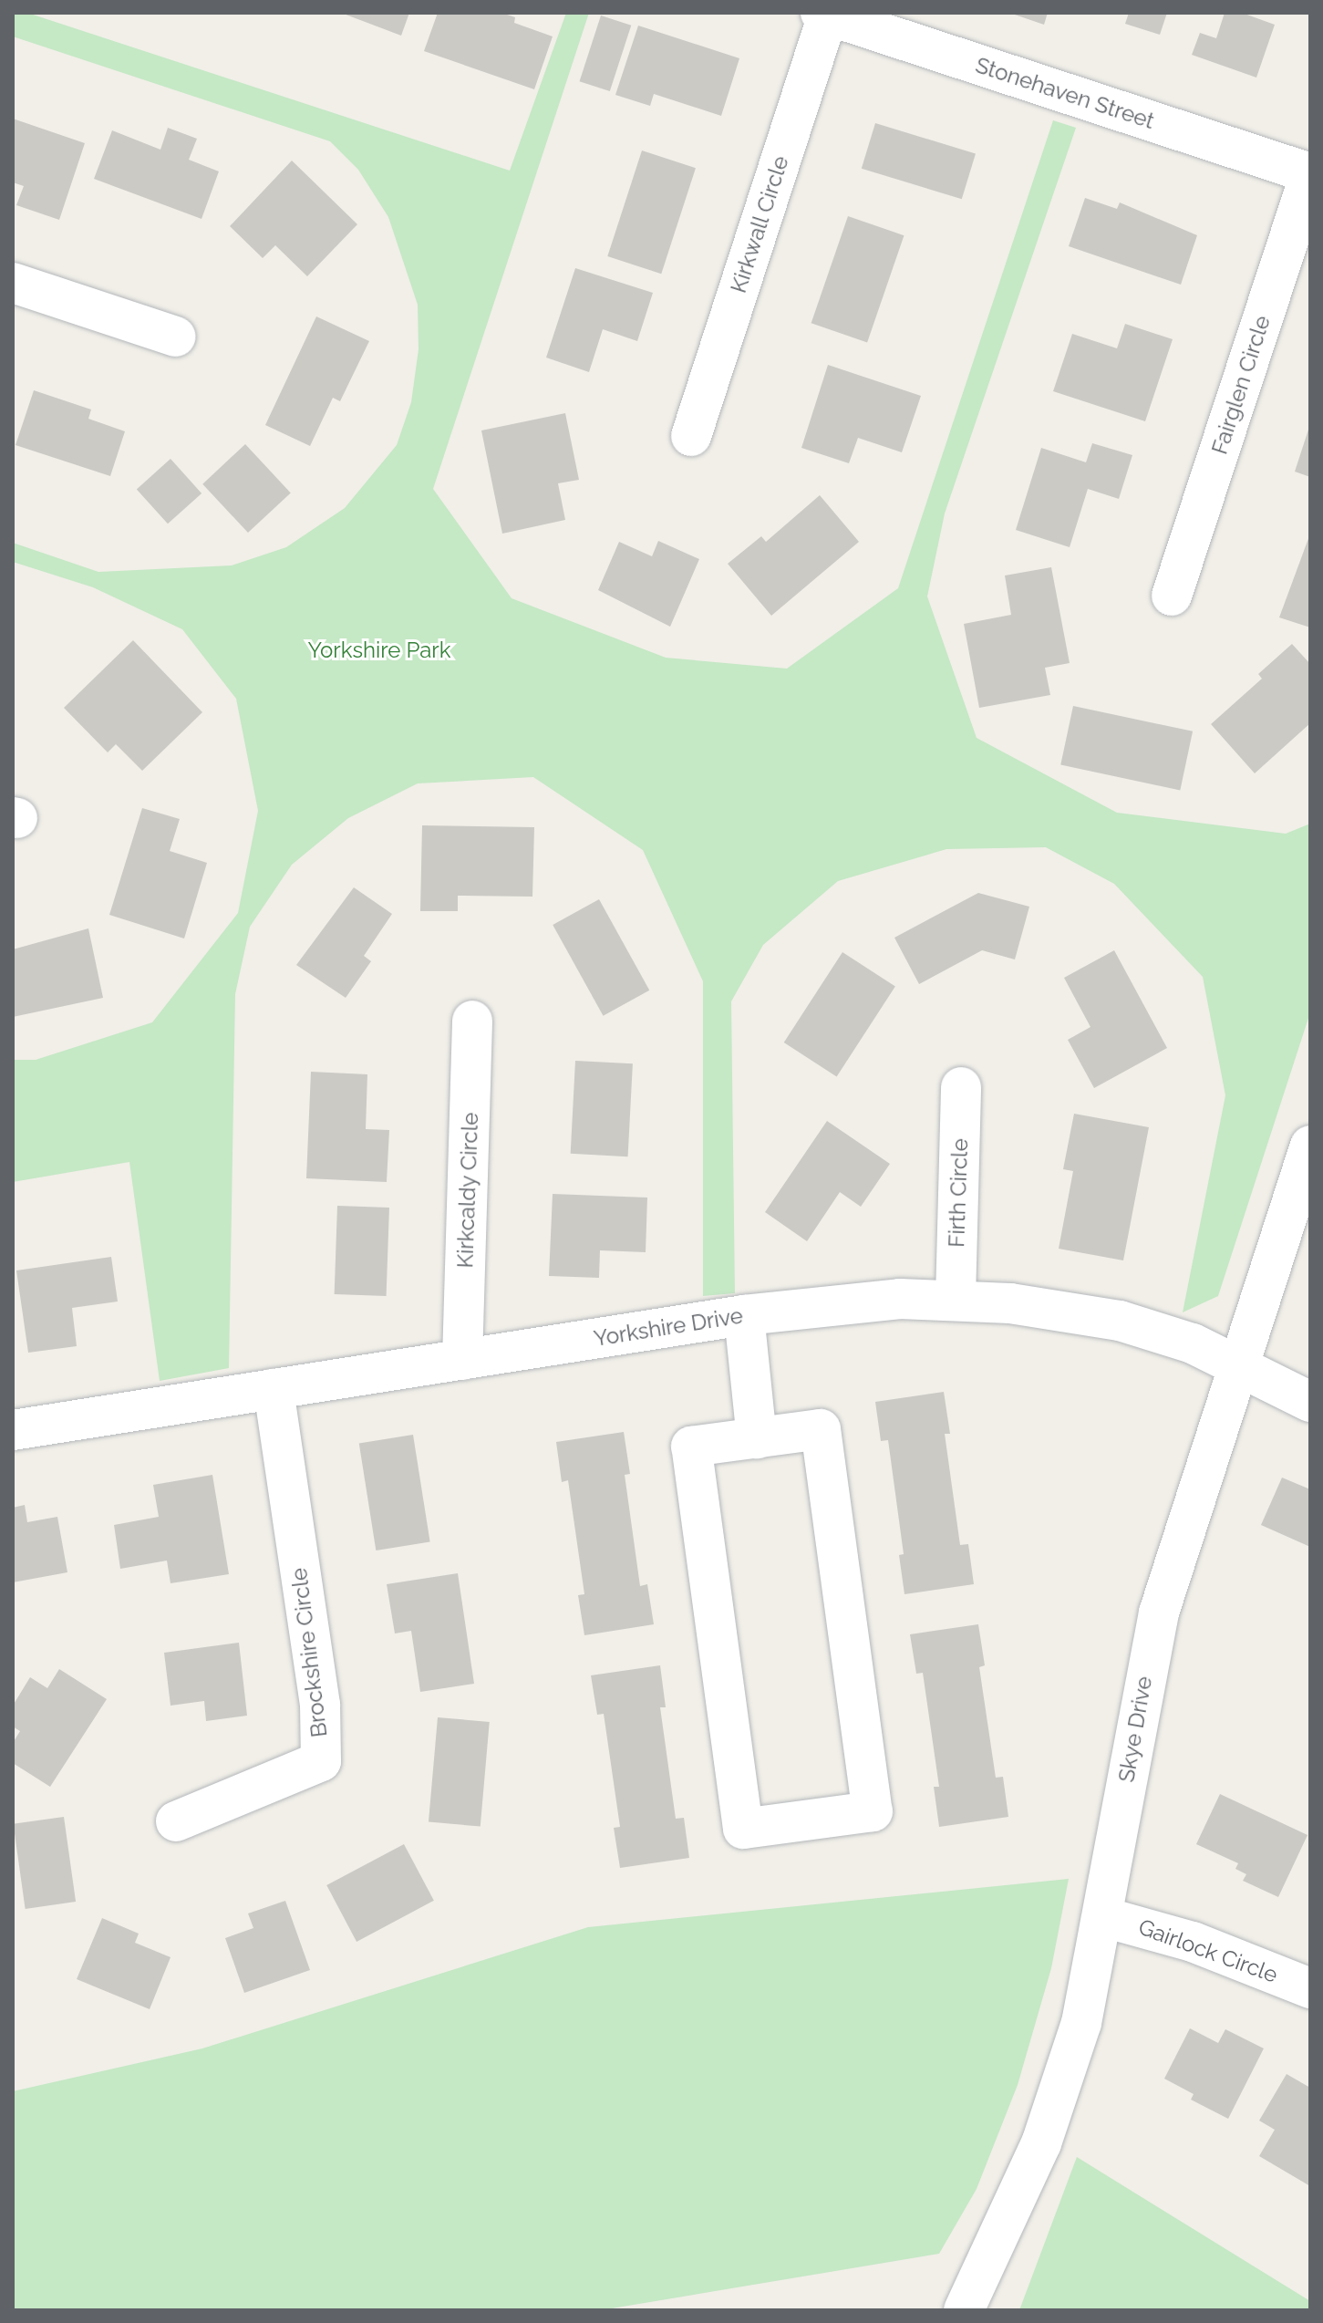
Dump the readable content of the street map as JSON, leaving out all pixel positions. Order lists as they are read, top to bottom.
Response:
{
  "streets": {
    "street": [
      "Stonehaven Street",
      "Kirkwall Circle",
      "Fairglen Circle",
      "Kirkcaldy Circle",
      "Firth Circle",
      "Yorkshire Drive",
      "Brockshire Circle",
      "Skye Drive",
      "Gairlock Circle"
    ]
  },
  "crossings": [
    ["Stonehaven Street", "Kirkwall Circle"],
    ["Stonehaven Street", "Fairglen Circle"],
    ["Kirkcaldy Circle", "Yorkshire Drive"],
    ["Firth Circle", "Yorkshire Drive"],
    ["Yorkshire Drive", "Brockshire Circle"],
    ["Yorkshire Drive", "Skye Drive"],
    ["Skye Drive", "Gairlock Circle"]
  ],
  "parks": ["Yorkshire Park"]
}
